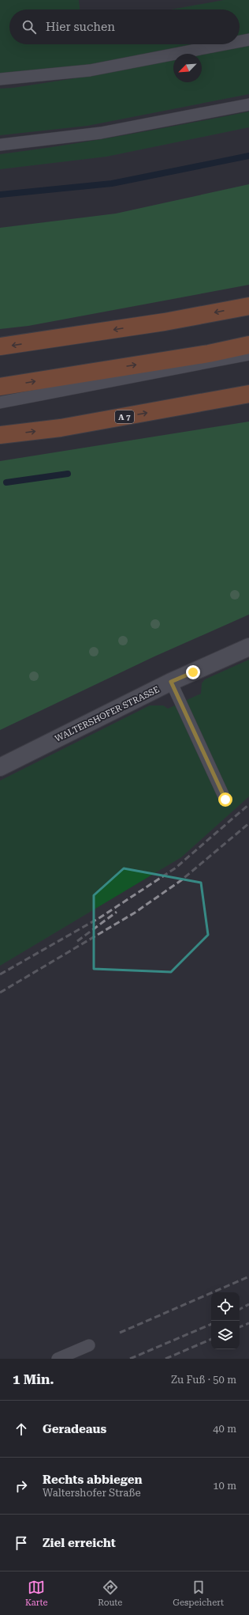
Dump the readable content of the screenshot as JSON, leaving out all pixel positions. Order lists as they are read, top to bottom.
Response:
{
  "streets": {
    "highway": ["A 7"],
    "street": ["WALTERSHOFER STRASSE"]
  },
  "north": "bottom left",
  "page": {
    "search": "Hier suchen",
    "heading": ["1 Min.", "Zu Fuß · 50 m"],
    "list": [
      ["Geradeaus", "40 m"],
      ["Rechts abbiegen", "Waltershofer Straße", "10 m"],
      "Ziel erreicht"
    ],
    "nav": ["Karte", "Route", "Gespeichert"]
  }
}
